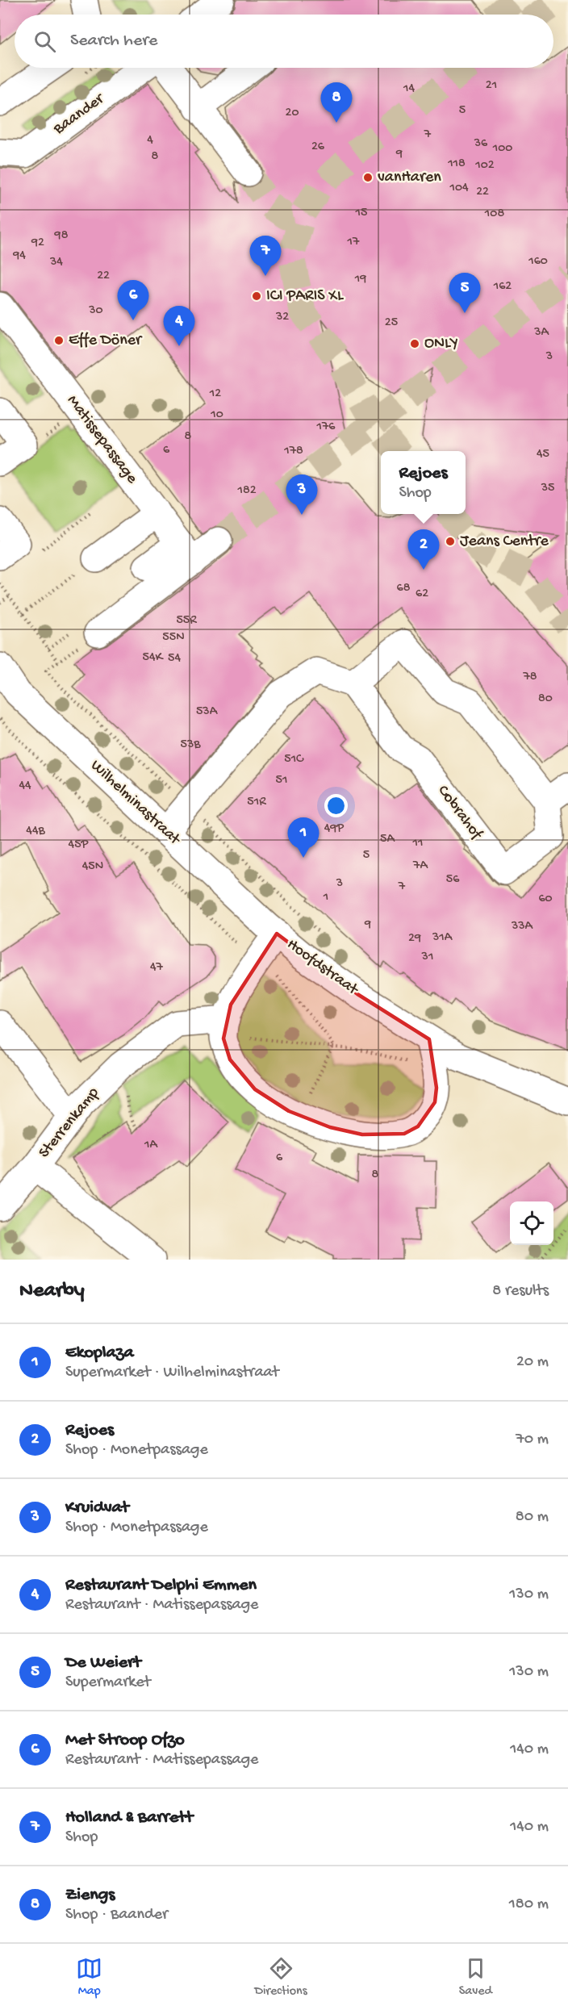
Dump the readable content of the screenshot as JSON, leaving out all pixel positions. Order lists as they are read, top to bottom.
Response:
{
  "streets": {
    "street": [
      "Baander",
      "Matissepassage",
      "Wilhelminastraat",
      "Cobrahof",
      "Hoofdstraat",
      "Sterrenkamp"
    ]
  },
  "crossings": [
    ["Wilhelminastraat", "Hoofdstraat"],
    ["Hoofdstraat", "Sterrenkamp"]
  ],
  "places": [
    "vanHaren",
    "ICI PARIS XL",
    "Effe Döner",
    "ONLY",
    "Jeans Centre"
  ],
  "house_numbers": [
    "21",
    "14",
    "5",
    "20",
    "7",
    "4",
    "36",
    "26",
    "100",
    "9",
    "8",
    "118",
    "102",
    "104",
    "22",
    "15",
    "108",
    "98",
    "17",
    "92",
    "94",
    "160",
    "34",
    "22",
    "19",
    "162",
    "30",
    "32",
    "25",
    "3A",
    "3",
    "12",
    "10",
    "176",
    "8",
    "6",
    "178",
    "45",
    "35",
    "182",
    "68",
    "62",
    "55R",
    "55N",
    "54K",
    "54",
    "78",
    "80",
    "53A",
    "53B",
    "51C",
    "51",
    "44",
    "51R",
    "49P",
    "44B",
    "5A",
    "11",
    "45P",
    "5",
    "7A",
    "45N",
    "56",
    "3",
    "7",
    "1",
    "60",
    "9",
    "33A",
    "31A",
    "29",
    "31",
    "47",
    "1A",
    "6",
    "8"
  ],
  "page": {
    "search": "Search here",
    "pins": [
      "8",
      "7",
      "5",
      "6",
      "4",
      "3",
      "2",
      "1"
    ],
    "popup": ["Rejoes", "Shop"],
    "heading": ["Nearby", "8 results"],
    "list": [
      {
        "mark": "1",
        "name": "Ekoplaza",
        "note": "Supermarket · Wilhelminastraat",
        "value": "20 m"
      },
      {
        "mark": "2",
        "name": "Rejoes",
        "note": "Shop · Monetpassage",
        "value": "70 m"
      },
      {
        "mark": "3",
        "name": "Kruidvat",
        "note": "Shop · Monetpassage",
        "value": "80 m"
      },
      {
        "mark": "4",
        "name": "Restaurant Delphi Emmen",
        "note": "Restaurant · Matissepassage",
        "value": "130 m"
      },
      {
        "mark": "5",
        "name": "De Weiert",
        "note": "Supermarket",
        "value": "130 m"
      },
      {
        "mark": "6",
        "name": "Met Stroop Ofzo",
        "note": "Restaurant · Matissepassage",
        "value": "140 m"
      },
      {
        "mark": "7",
        "name": "Holland & Barrett",
        "note": "Shop",
        "value": "140 m"
      },
      {
        "mark": "8",
        "name": "Ziengs",
        "note": "Shop · Baander",
        "value": "180 m"
      }
    ],
    "nav": ["Map", "Directions", "Saved"]
  }
}
